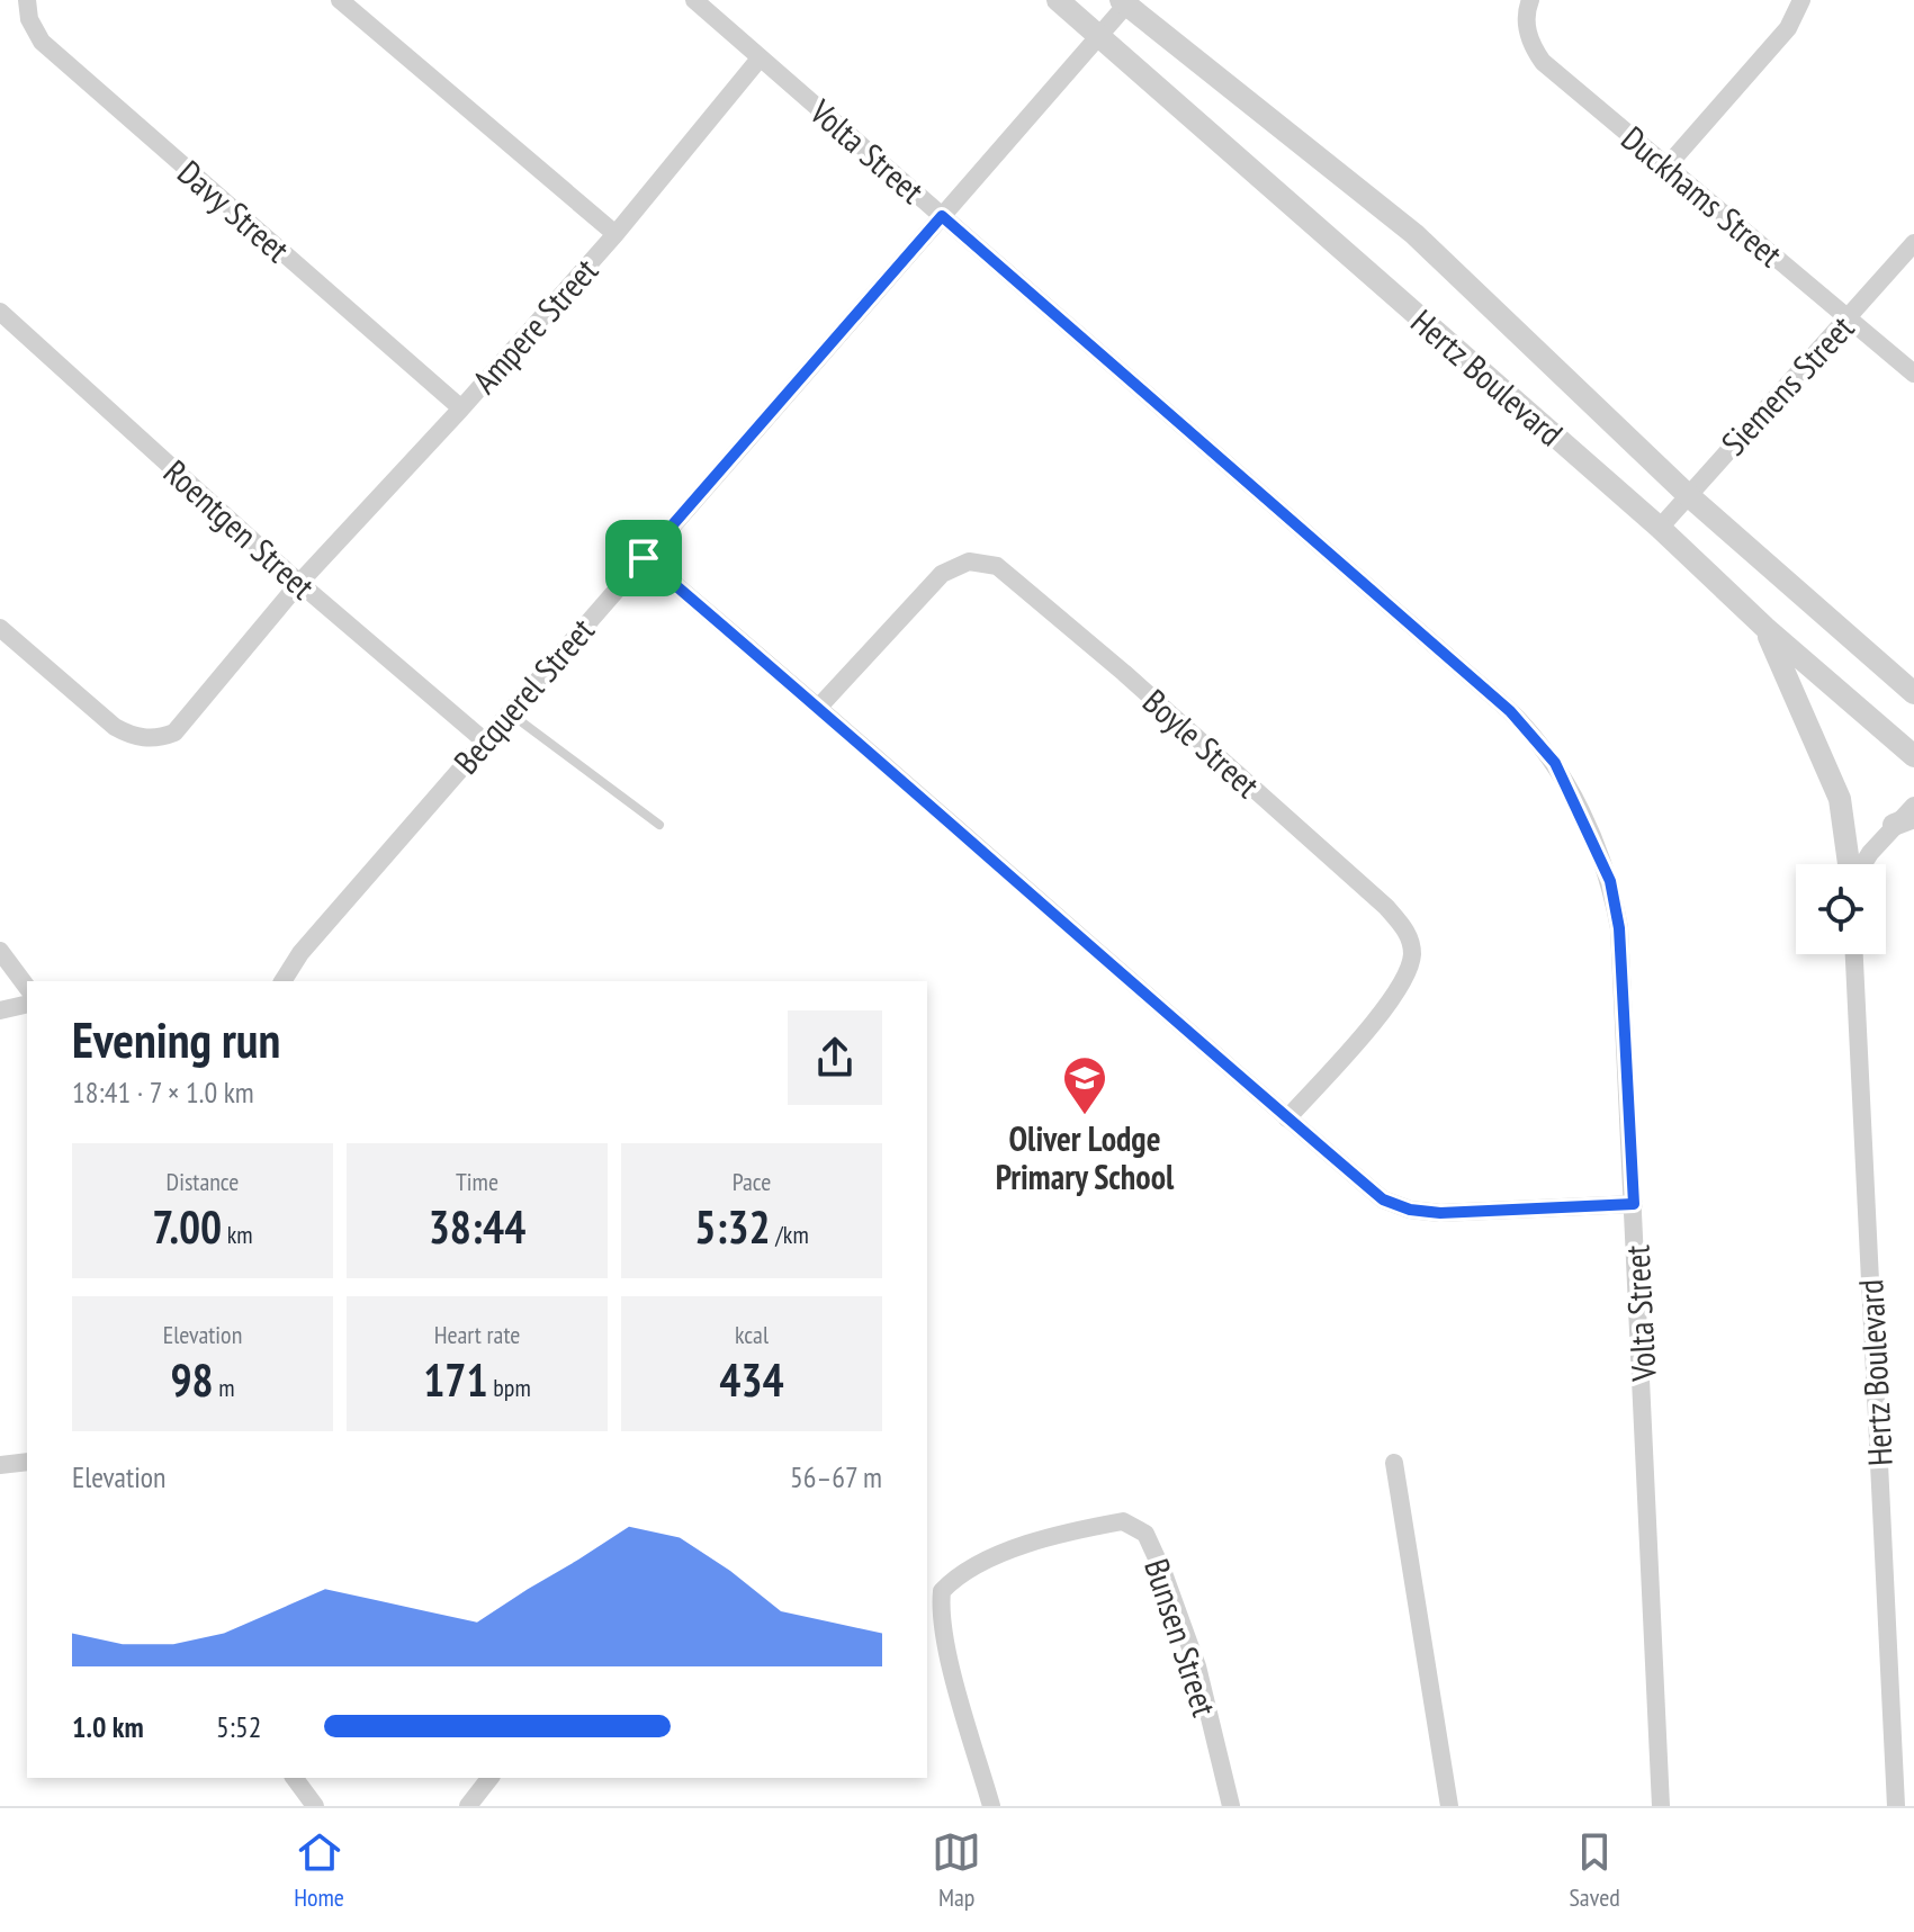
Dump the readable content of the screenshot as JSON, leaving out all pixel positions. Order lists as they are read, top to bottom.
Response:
{
  "streets": {
    "street": [
      "Volta Street",
      "Duckhams Street",
      "Davy Street",
      "Ampere Street",
      "Hertz Boulevard",
      "Siemens Street",
      "Roentgen Street",
      "Becquerel Street",
      "Boyle Street",
      "Bunsen Street"
    ]
  },
  "crossings": [
    ["Volta Street", "Ampere Street"],
    ["Volta Street", "Becquerel Street"],
    ["Duckhams Street", "Siemens Street"],
    ["Davy Street", "Ampere Street"],
    ["Ampere Street", "Roentgen Street"],
    ["Hertz Boulevard", "Siemens Street"],
    ["Hertz Boulevard", "Becquerel Street"],
    ["Roentgen Street", "Becquerel Street"]
  ],
  "places": {
    "school or university": ["Oliver Lodge Primary School"]
  },
  "page": {
    "heading": ["Evening run", "18:41 · 7 × 1.0 km"],
    "stats": [
      ["Distance", "7.00 km"],
      ["Time", "38:44"],
      ["Pace", "5:32 /km"],
      ["Elevation", "98 m"],
      ["Heart rate", "171 bpm"],
      ["kcal", "434"]
    ],
    "chart": ["Elevation", "56–67 m"],
    "list": [
      {
        "name": "1.0 km",
        "note": "5:52"
      }
    ],
    "tabs": ["Home", "Map", "Saved"]
  }
}
